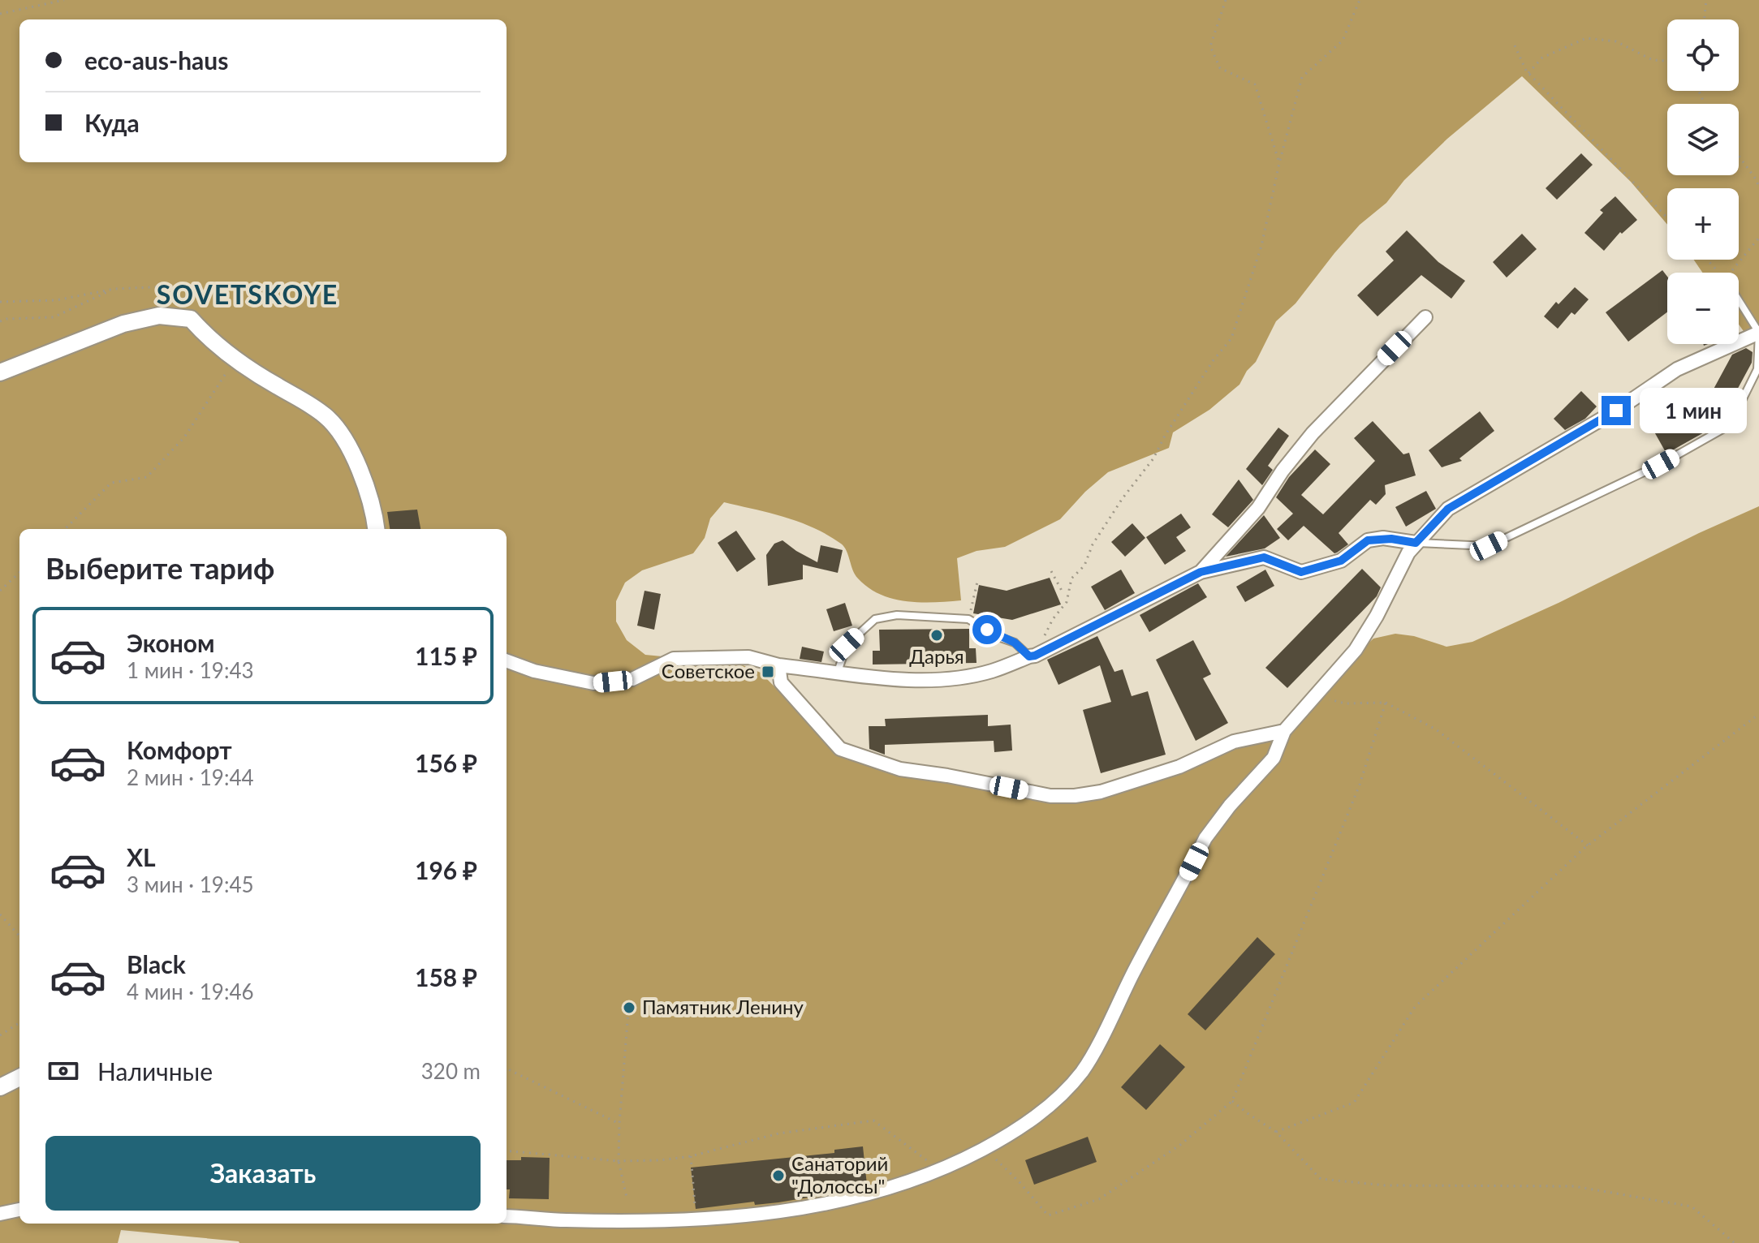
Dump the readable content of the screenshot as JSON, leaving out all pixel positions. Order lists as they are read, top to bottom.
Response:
{
  "districts": ["SOVETSKOYE"],
  "places": {
    "other": ["Дарья", "Памятник Ленину", "Санаторий \"Долоссы\""],
    "transit": ["Советское"]
  },
  "page": {
    "map_buttons": ["+", "−"],
    "banner": ["eco-aus-haus", "Куда"],
    "bubble": "1 мин",
    "heading": "Выберите тариф",
    "list": [
      {
        "name": "Эконом",
        "note": "1 мин · 19:43",
        "value": "115 ₽"
      },
      {
        "name": "Комфорт",
        "note": "2 мин · 19:44",
        "value": "156 ₽"
      },
      {
        "name": "XL",
        "note": "3 мин · 19:45",
        "value": "196 ₽"
      },
      {
        "name": "Black",
        "note": "4 мин · 19:46",
        "value": "158 ₽"
      }
    ],
    "pay": ["Наличные", "320 m"],
    "buttons": "Заказать"
  }
}
